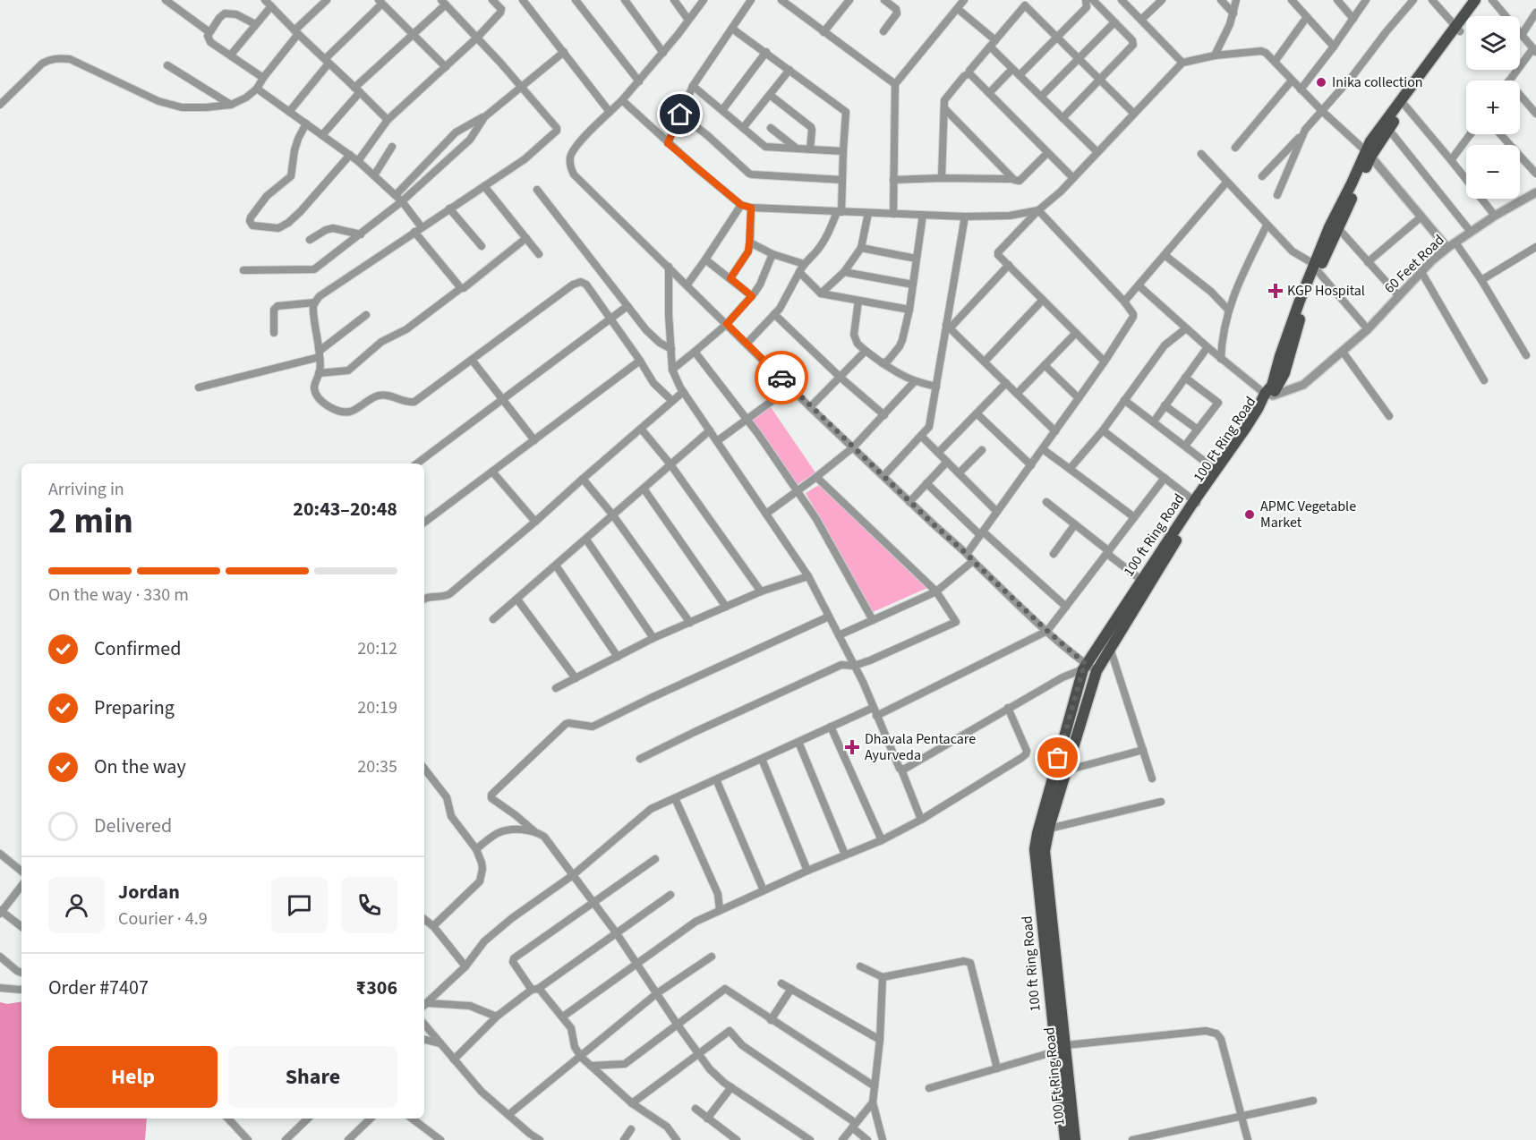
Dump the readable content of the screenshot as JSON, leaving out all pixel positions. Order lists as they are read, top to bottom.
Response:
{
  "streets": {
    "main road": ["100 Ft Ring Road", "100 ft Ring Road"],
    "street": ["60 Feet Road"]
  },
  "crossings": [
    ["60 Feet Road", "100 Ft Ring Road"],
    ["60 Feet Road", "100 ft Ring Road"],
    ["100 Ft Ring Road", "100 ft Ring Road"]
  ],
  "places": {
    "other": ["Inika collection", "APMC Vegetable Market"],
    "health": ["KGP Hospital", "Dhavala Pentacare Ayurveda"]
  },
  "page": {
    "map_buttons": ["+", "−"],
    "heading": ["2 min", "Arriving in", "20:43–20:48"],
    "panel": [
      "Jordan",
      "Courier · 4.9",
      "Order #7407",
      "₹306"
    ],
    "bar": "On the way · 330 m",
    "list": [
      ["Confirmed", "20:12"],
      ["Preparing", "20:19"],
      ["On the way", "20:35"],
      "Delivered"
    ],
    "buttons": ["Help", "Share"]
  }
}
